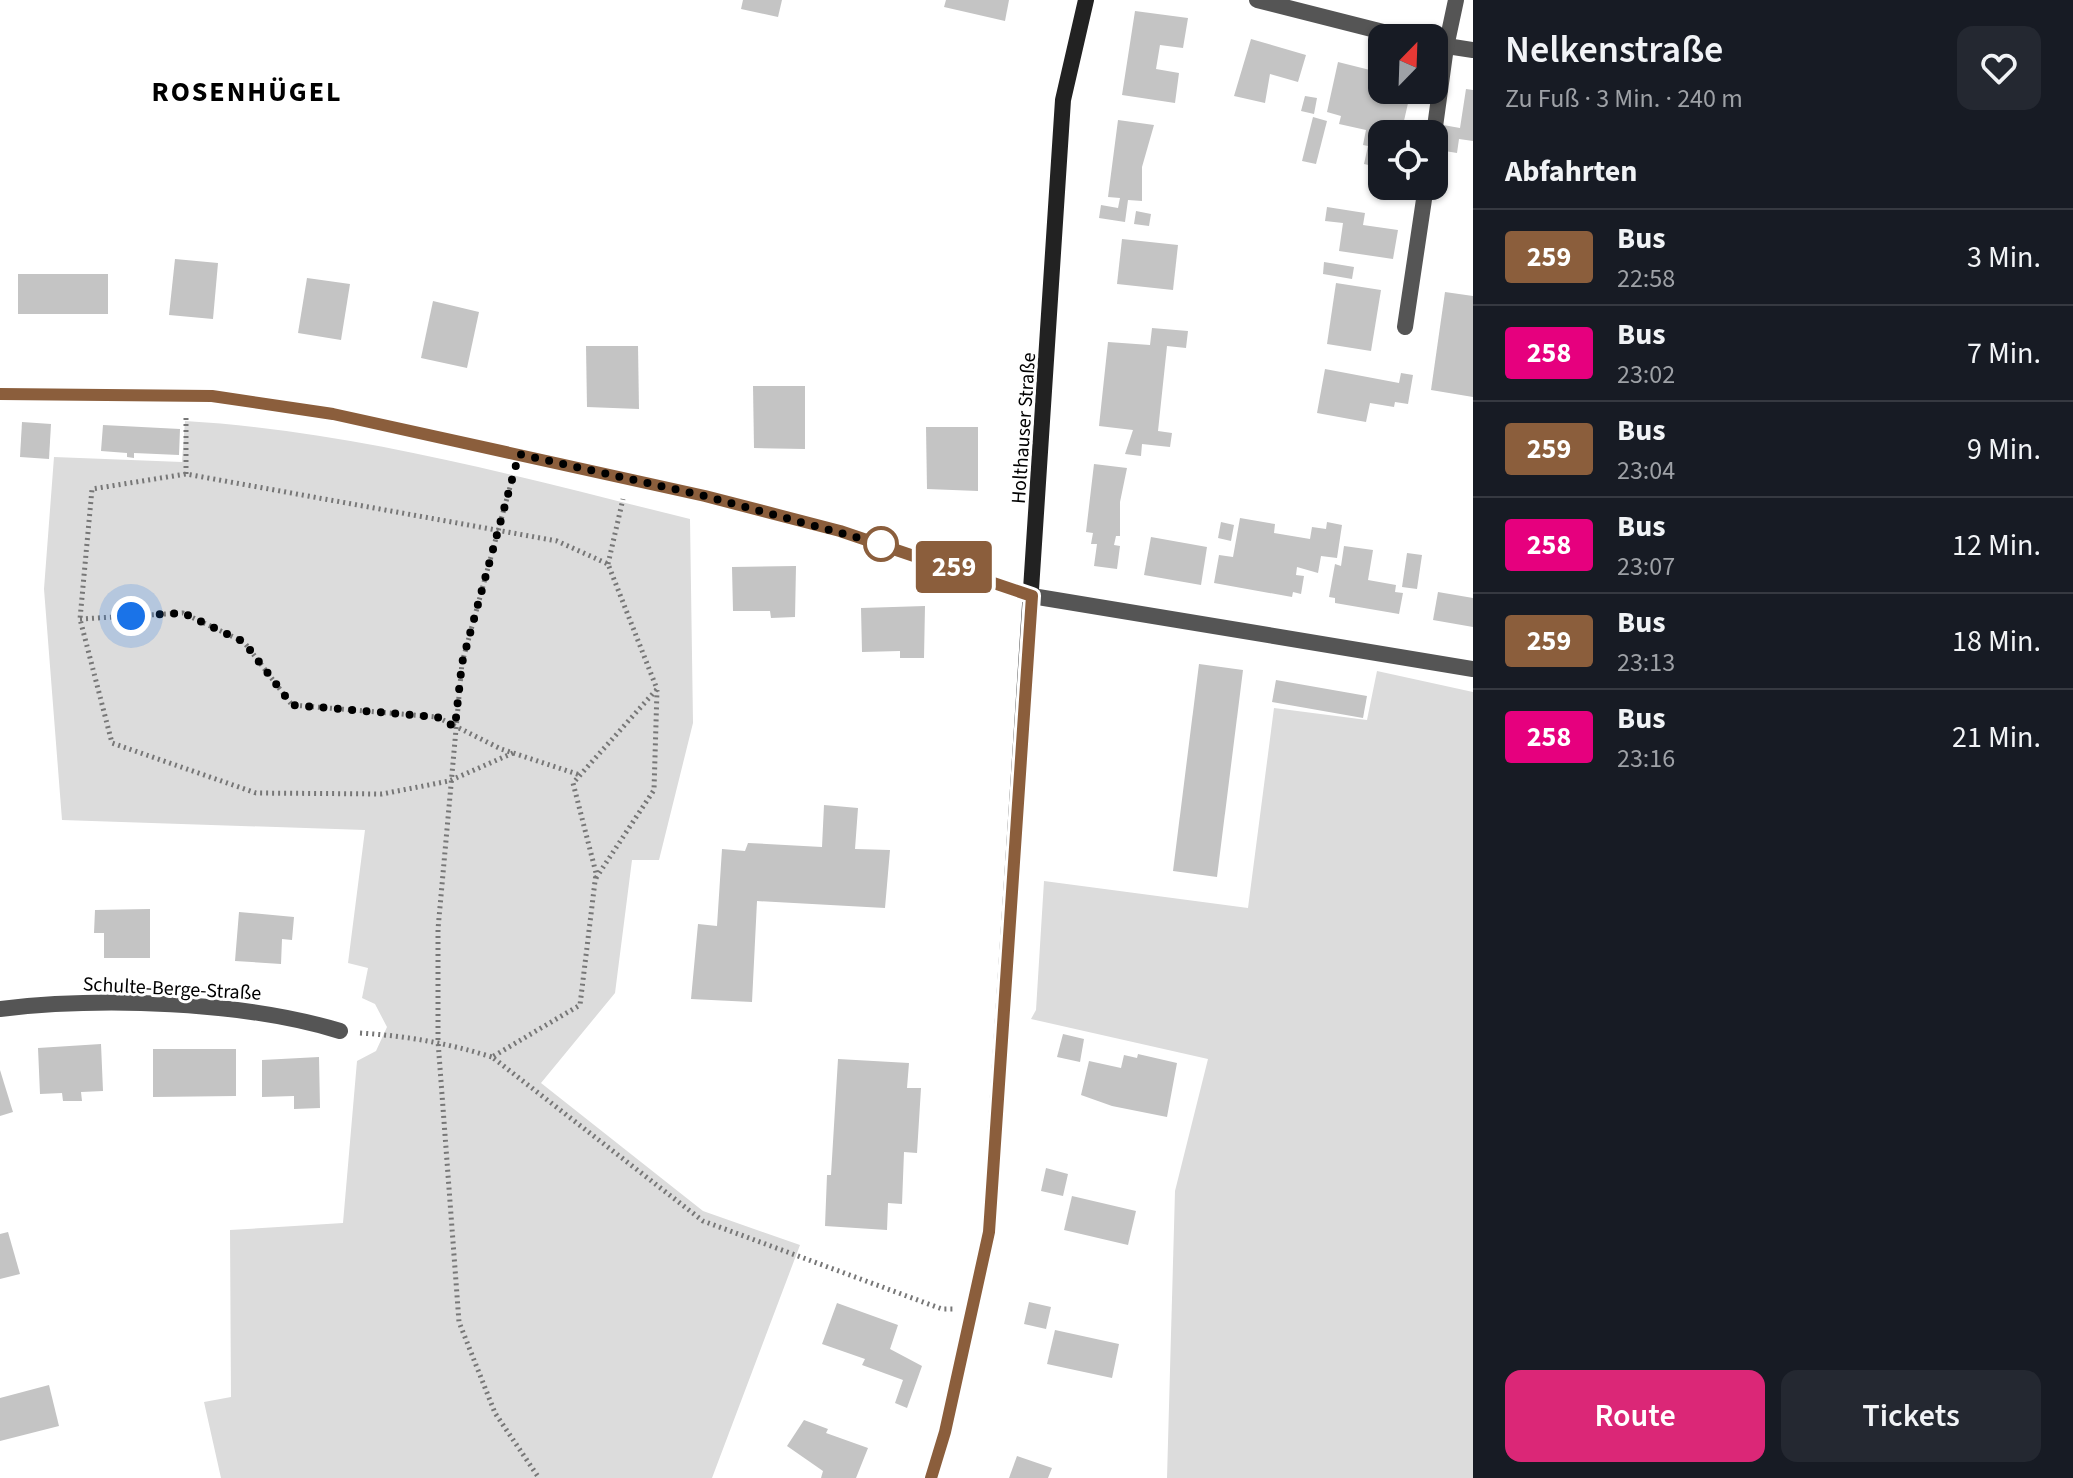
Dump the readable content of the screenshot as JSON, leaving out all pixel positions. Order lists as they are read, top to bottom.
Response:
{
  "streets": {
    "street": ["Holthauser Straße", "Schulte-Berge-Straße"]
  },
  "districts": ["ROSENHÜGEL"],
  "lines": ["bus line 259"],
  "north": "top right",
  "page": {
    "on_map": "259",
    "heading": [
      ["Nelkenstraße", "Zu Fuß · 3 Min. · 240 m"],
      "Abfahrten"
    ],
    "list": [
      {
        "mark": "259",
        "name": "Bus",
        "note": "22:58",
        "value": "3 Min."
      },
      {
        "mark": "258",
        "name": "Bus",
        "note": "23:02",
        "value": "7 Min."
      },
      {
        "mark": "259",
        "name": "Bus",
        "note": "23:04",
        "value": "9 Min."
      },
      {
        "mark": "258",
        "name": "Bus",
        "note": "23:07",
        "value": "12 Min."
      },
      {
        "mark": "259",
        "name": "Bus",
        "note": "23:13",
        "value": "18 Min."
      },
      {
        "mark": "258",
        "name": "Bus",
        "note": "23:16",
        "value": "21 Min."
      }
    ],
    "buttons": ["Route", "Tickets"]
  }
}
